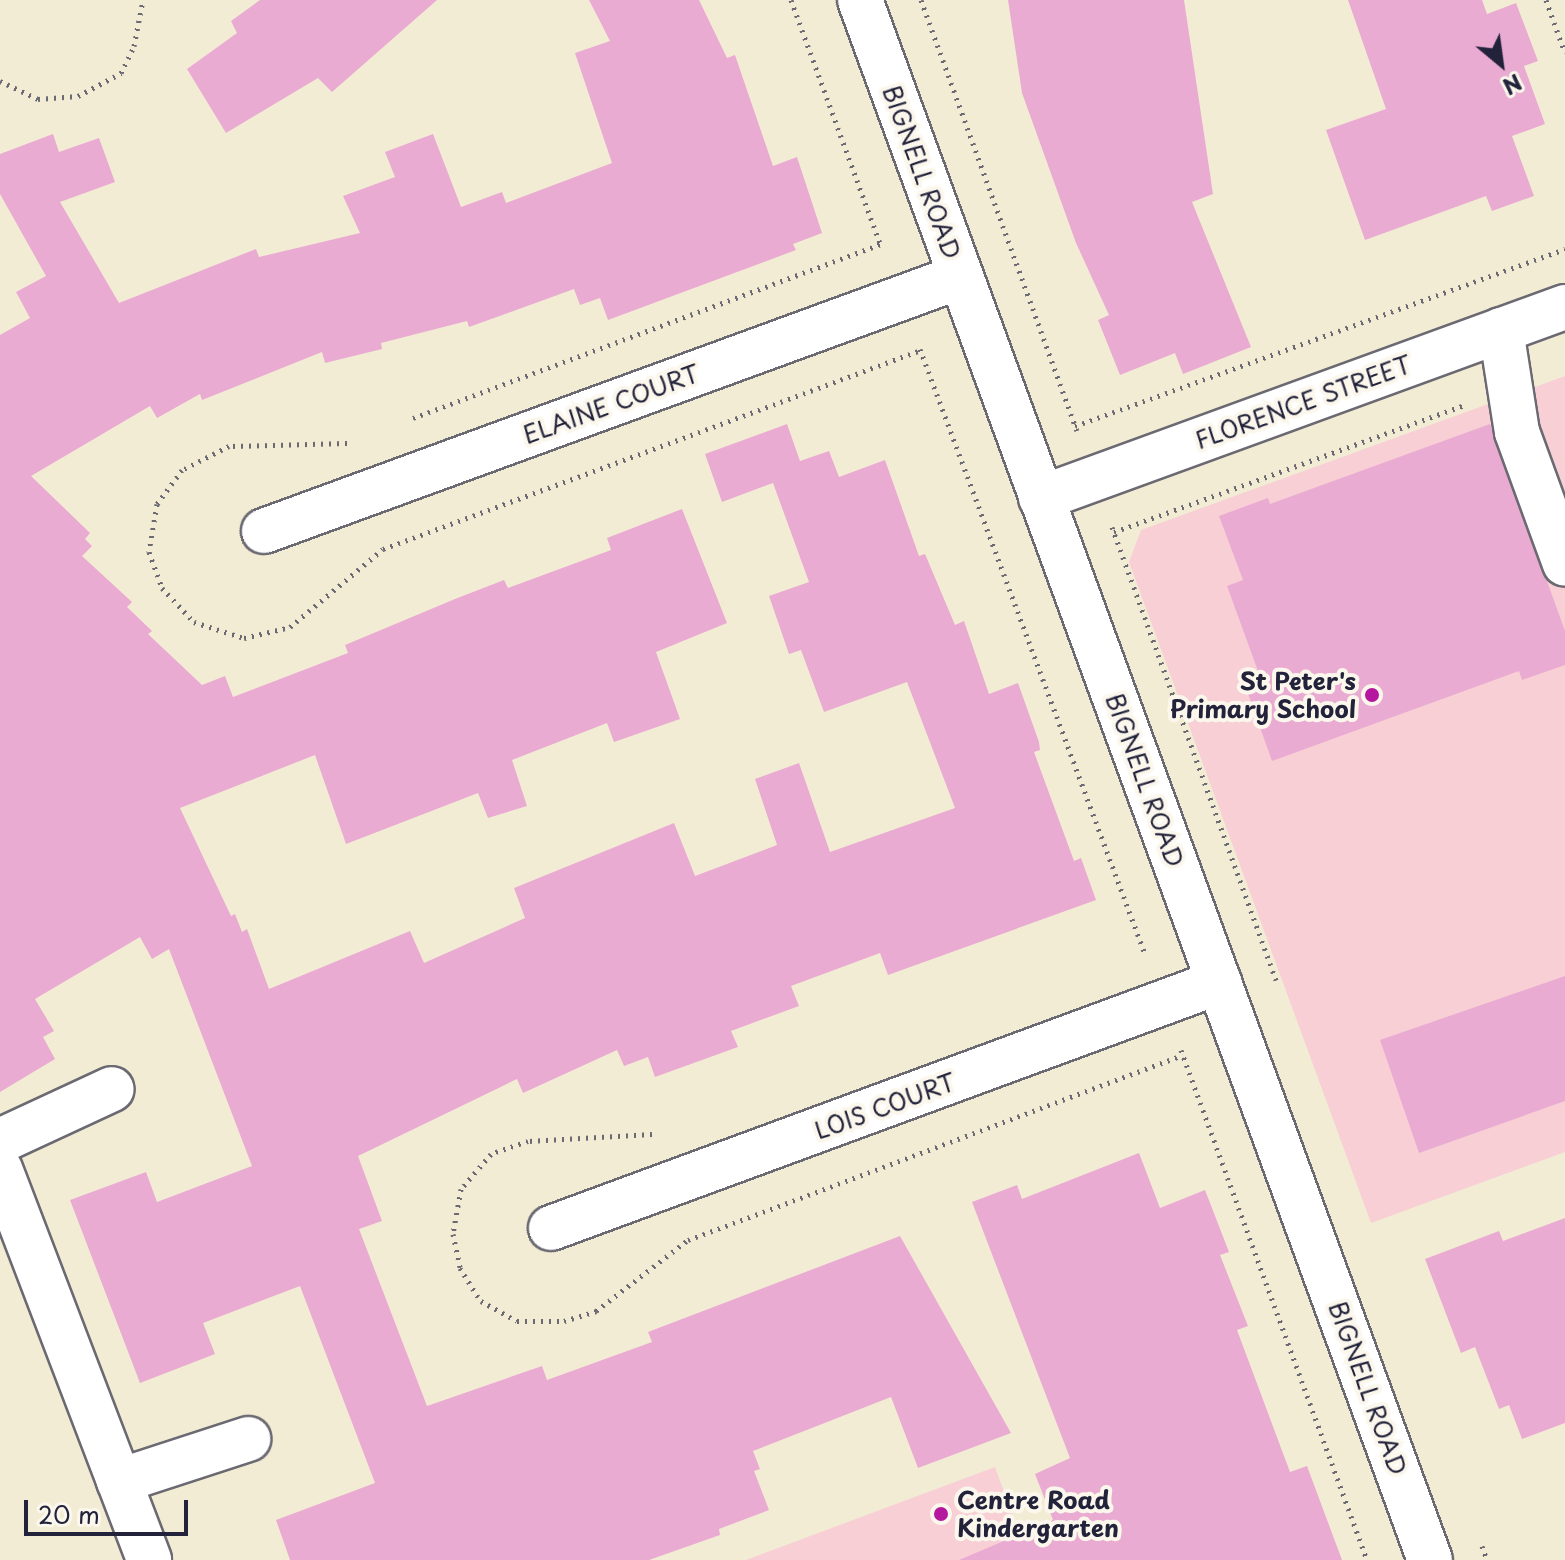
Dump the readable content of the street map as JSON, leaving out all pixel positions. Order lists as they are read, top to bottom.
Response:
{
  "streets": {
    "street": [
      "BIGNELL ROAD",
      "FLORENCE STREET",
      "ELAINE COURT",
      "LOIS COURT"
    ]
  },
  "crossings": [
    ["BIGNELL ROAD", "FLORENCE STREET"],
    ["BIGNELL ROAD", "ELAINE COURT"],
    ["BIGNELL ROAD", "LOIS COURT"]
  ],
  "places": ["St Peter's Primary School", "Centre Road Kindergarten"],
  "scale_bar": "20 m",
  "north": "bottom right"
}
